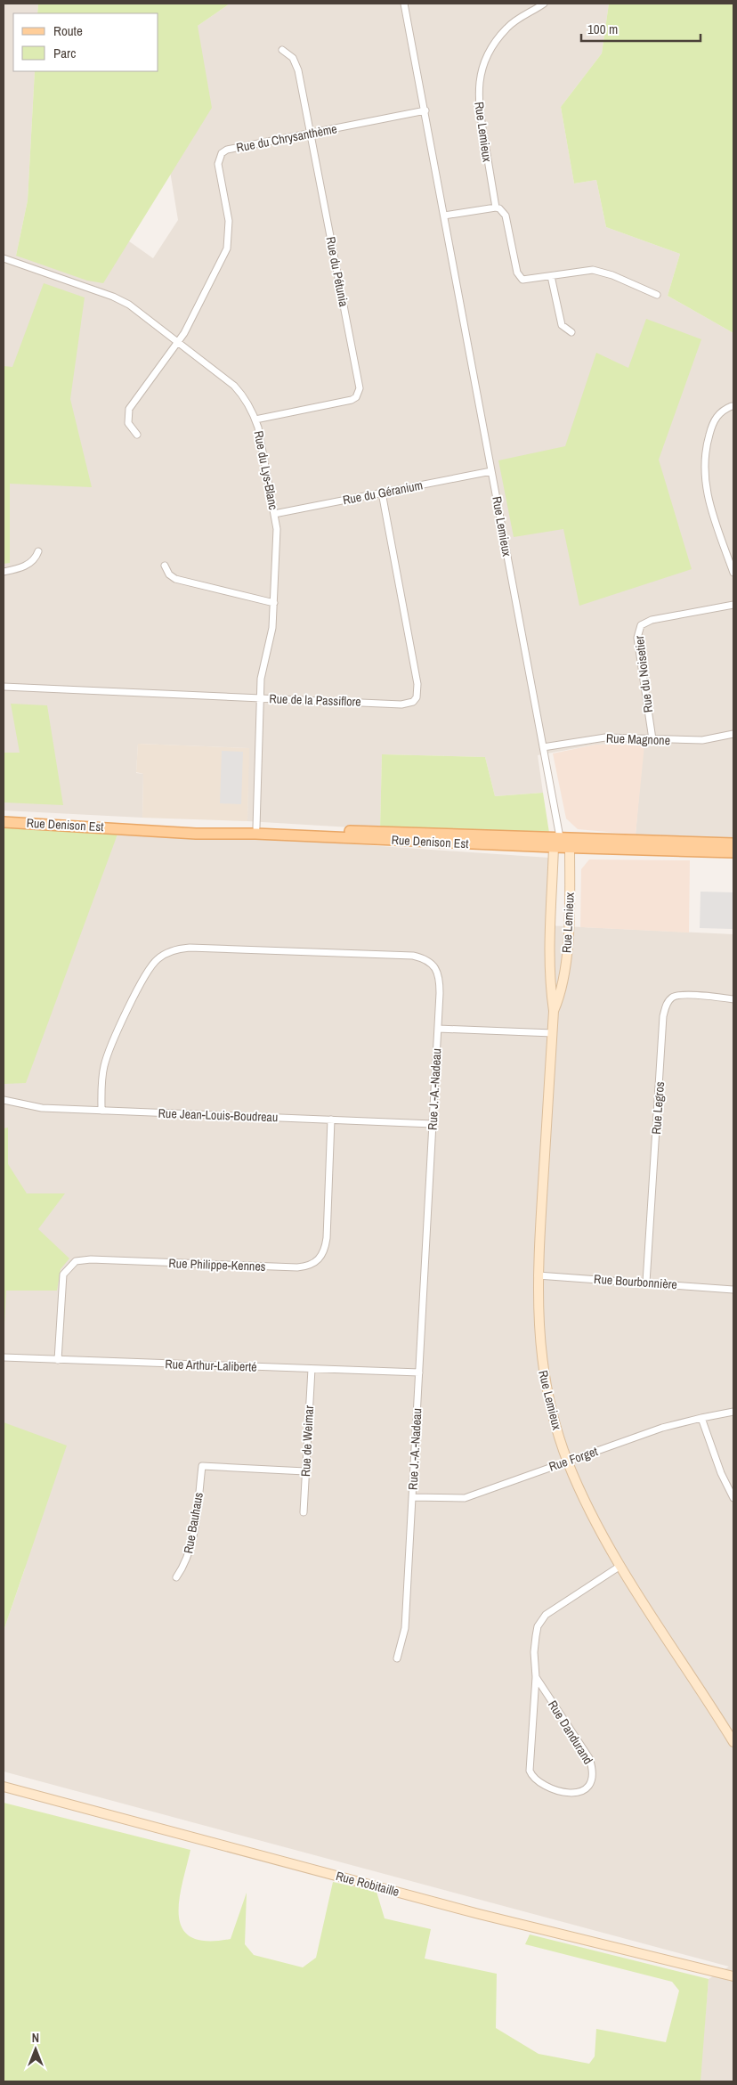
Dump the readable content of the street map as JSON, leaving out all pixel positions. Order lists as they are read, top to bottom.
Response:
{
  "streets": {
    "main road": ["Rue Denison Est"],
    "street": [
      "Rue Lemieux",
      "Rue du Chrysanthème",
      "Rue du Pétunia",
      "Rue du Lys-Blanc",
      "Rue du Géranium",
      "Rue du Noisetier",
      "Rue de la Passiflore",
      "Rue Magnone",
      "Rue J.-A.-Nadeau",
      "Rue Legros",
      "Rue Jean-Louis-Boudreau",
      "Rue Philippe-Kennes",
      "Rue Bourbonnière",
      "Rue Arthur-Laliberté",
      "Rue de Weimar",
      "Rue Forget",
      "Rue Bauhaus",
      "Rue Dandurand",
      "Rue Robitaille"
    ]
  },
  "crossings": [
    ["Rue Lemieux", "Rue du Chrysanthème"],
    ["Rue Lemieux", "Rue du Géranium"],
    ["Rue Lemieux", "Rue Magnone"],
    ["Rue Lemieux", "Rue Denison Est"],
    ["Rue Lemieux", "Rue Bourbonnière"],
    ["Rue Lemieux", "Rue Forget"],
    ["Rue Lemieux", "Rue Dandurand"],
    ["Rue du Chrysanthème", "Rue du Pétunia"],
    ["Rue du Chrysanthème", "Rue du Lys-Blanc"],
    ["Rue du Pétunia", "Rue du Lys-Blanc"],
    ["Rue du Lys-Blanc", "Rue du Géranium"],
    ["Rue du Lys-Blanc", "Rue de la Passiflore"],
    ["Rue du Lys-Blanc", "Rue Denison Est"],
    ["Rue du Géranium", "Rue de la Passiflore"],
    ["Rue du Noisetier", "Rue Magnone"],
    ["Rue J.-A.-Nadeau", "Rue Jean-Louis-Boudreau"],
    ["Rue J.-A.-Nadeau", "Rue Arthur-Laliberté"],
    ["Rue J.-A.-Nadeau", "Rue Forget"],
    ["Rue Legros", "Rue Bourbonnière"],
    ["Rue Jean-Louis-Boudreau", "Rue Philippe-Kennes"],
    ["Rue Philippe-Kennes", "Rue Arthur-Laliberté"],
    ["Rue Arthur-Laliberté", "Rue de Weimar"],
    ["Rue de Weimar", "Rue Bauhaus"]
  ],
  "legend": ["Route", "Parc"],
  "scale_bar": "100 m",
  "north": "top"
}
